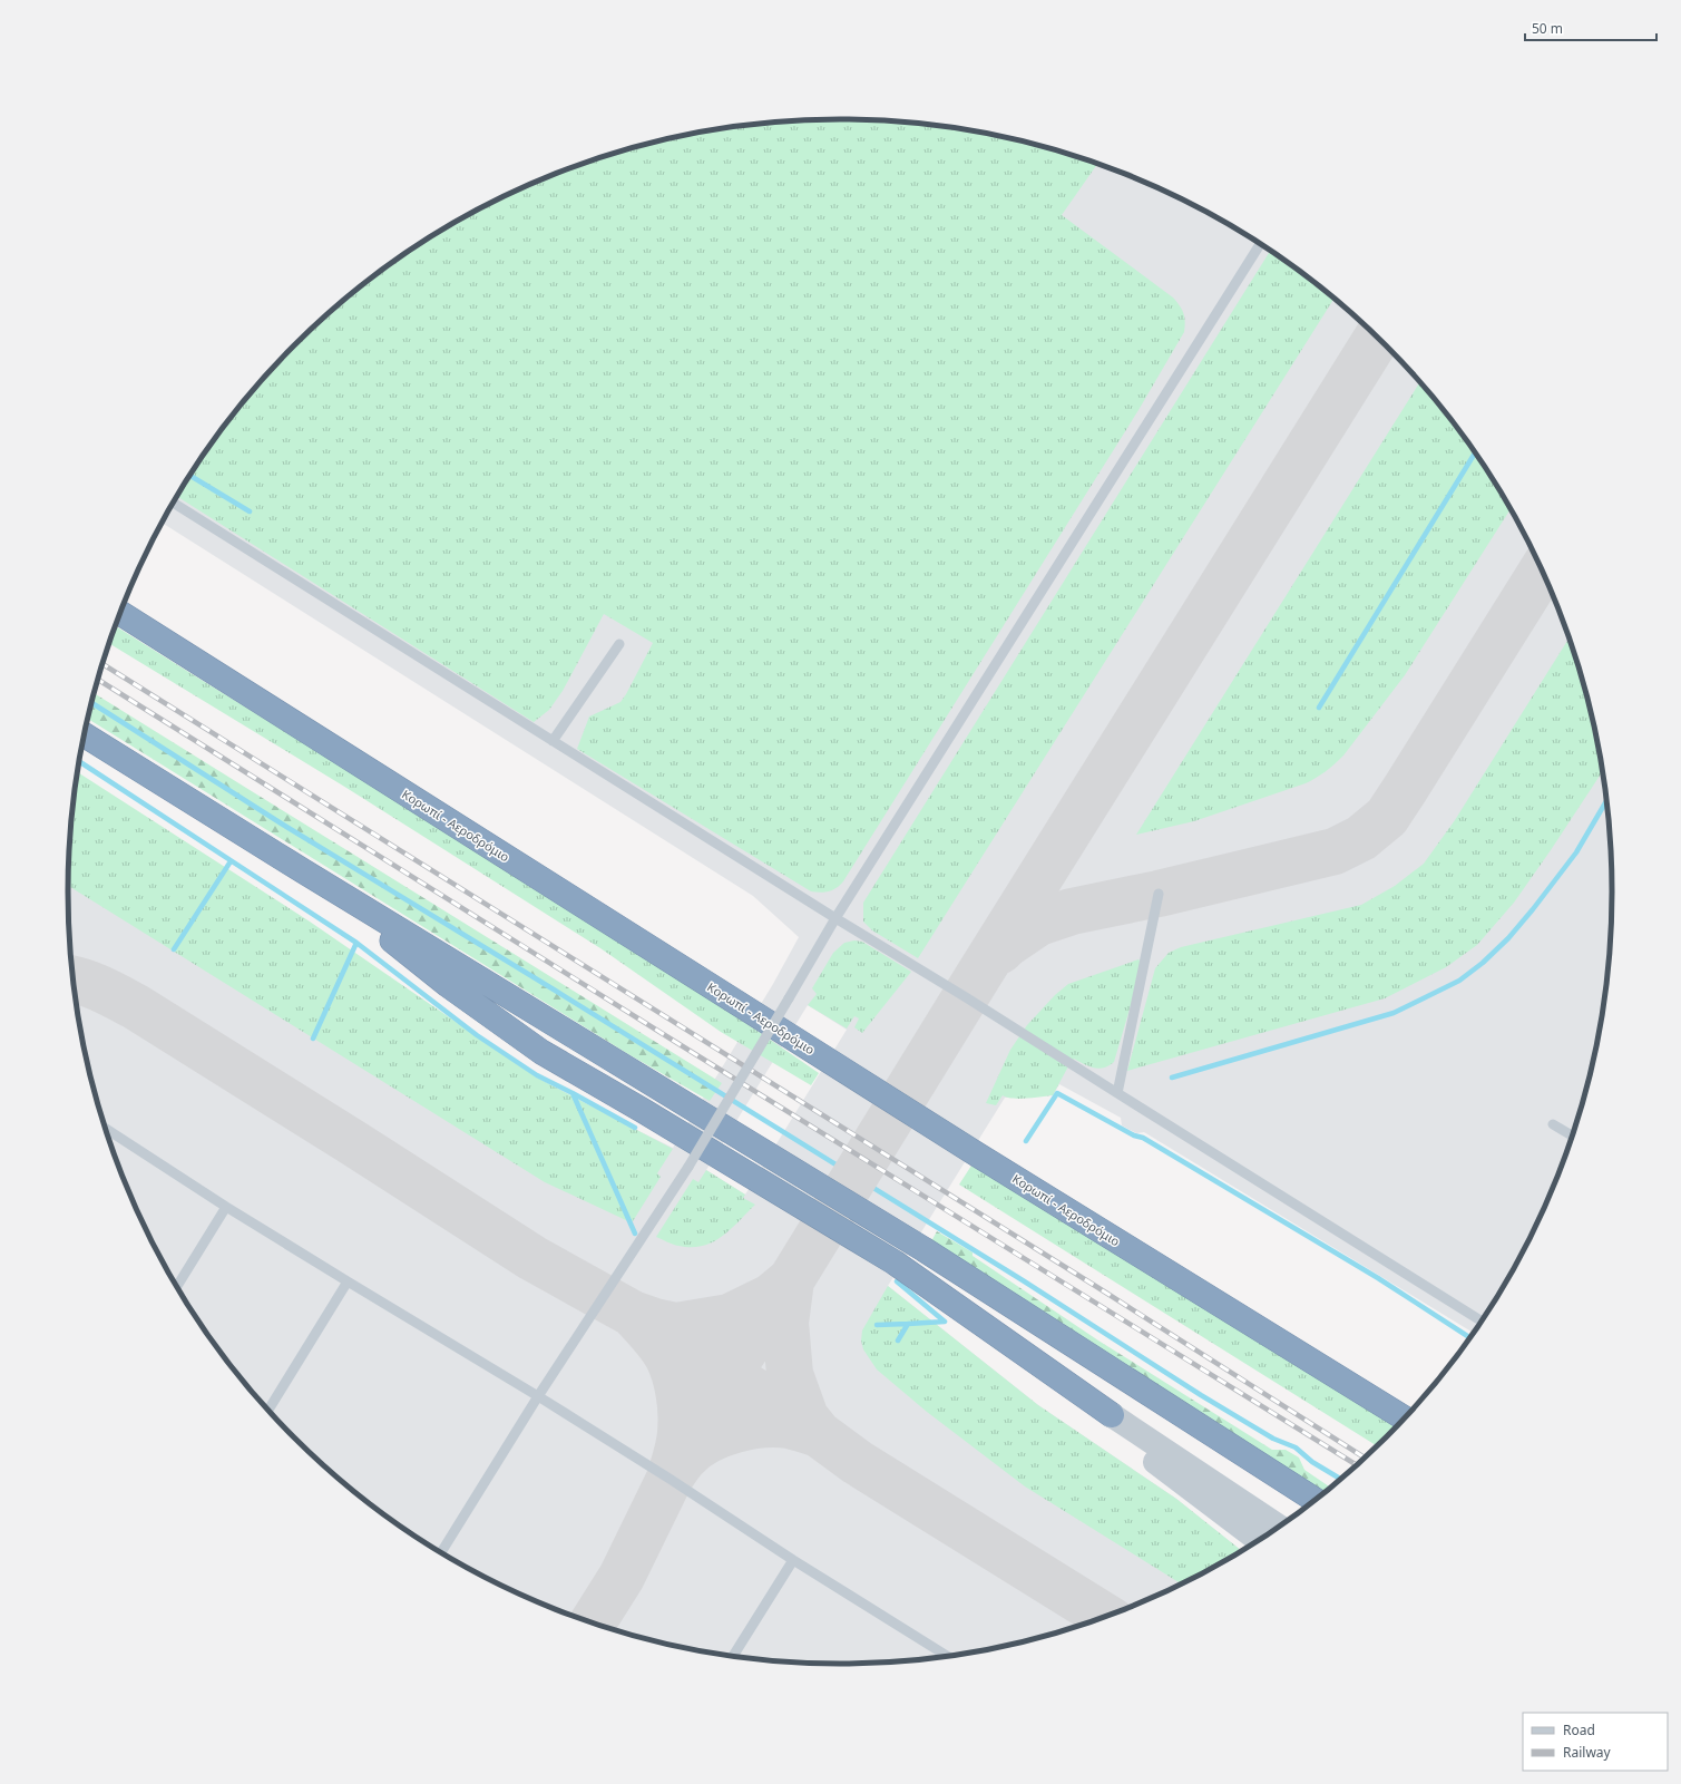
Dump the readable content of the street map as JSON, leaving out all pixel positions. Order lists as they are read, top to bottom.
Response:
{
  "streets": {
    "highway": ["Κορωπί - Αεροδρόμιο"]
  },
  "legend": ["Road", "Railway"],
  "scale_bar": "50 m"
}
